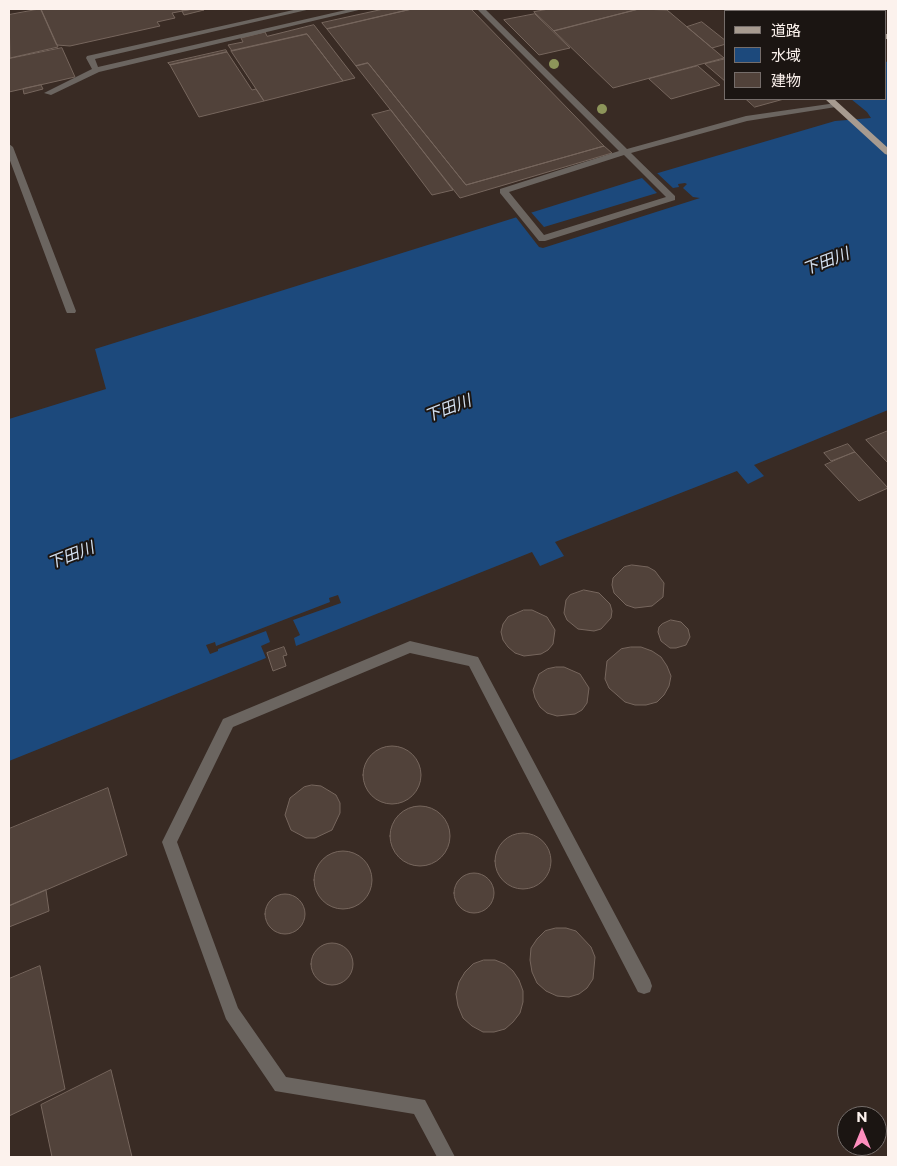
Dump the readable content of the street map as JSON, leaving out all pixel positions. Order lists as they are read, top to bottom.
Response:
{
  "water": ["下田川"],
  "legend": ["道路", "水域", "建物"],
  "north": "top"
}
